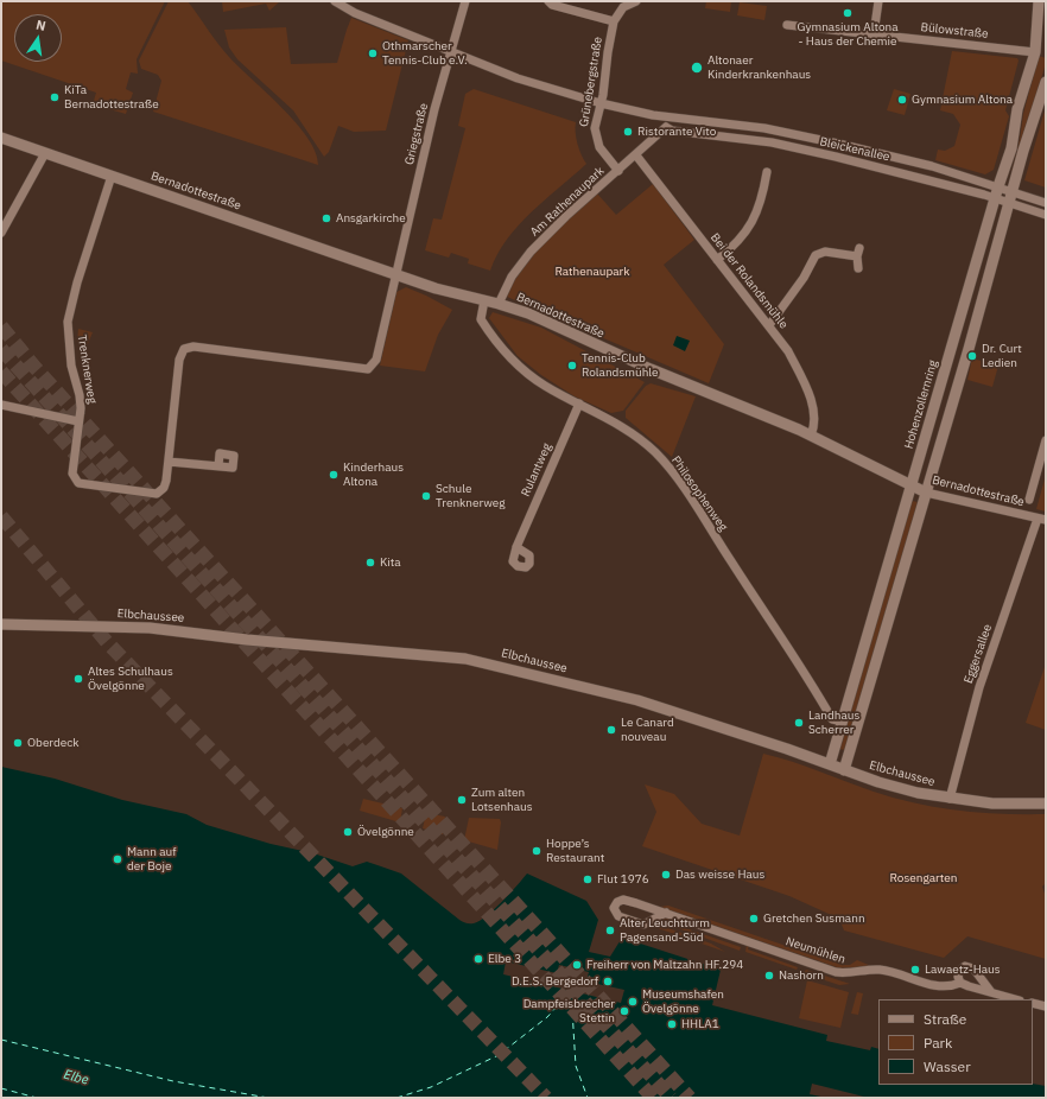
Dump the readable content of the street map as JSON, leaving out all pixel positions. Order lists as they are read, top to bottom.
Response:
{
  "streets": {
    "main road": ["Bernadottestraße", "Hohenzollernring", "Elbchaussee"],
    "street": [
      "Bülowstraße",
      "Grünebergstraße",
      "Griegstraße",
      "Bleickenallee",
      "Am Rathenaupark",
      "Bei der Rolandsmühle",
      "Trenknerweg",
      "Rulantweg",
      "Philosophenweg",
      "Eggersallee",
      "Neumühlen"
    ]
  },
  "crossings": [
    ["Bülowstraße", "Hohenzollernring"],
    ["Grünebergstraße", "Bleickenallee"],
    ["Grünebergstraße", "Am Rathenaupark"],
    ["Griegstraße", "Bleickenallee"],
    ["Griegstraße", "Bernadottestraße"],
    ["Griegstraße", "Trenknerweg"],
    ["Bleickenallee", "Am Rathenaupark"],
    ["Bleickenallee", "Hohenzollernring"],
    ["Bernadottestraße", "Am Rathenaupark"],
    ["Bernadottestraße", "Bei der Rolandsmühle"],
    ["Bernadottestraße", "Trenknerweg"],
    ["Bernadottestraße", "Hohenzollernring"],
    ["Bernadottestraße", "Philosophenweg"],
    ["Bernadottestraße", "Eggersallee"],
    ["Am Rathenaupark", "Bei der Rolandsmühle"],
    ["Hohenzollernring", "Philosophenweg"],
    ["Hohenzollernring", "Elbchaussee"],
    ["Rulantweg", "Philosophenweg"],
    ["Elbchaussee", "Eggersallee"]
  ],
  "water": ["Elbe"],
  "parks": ["Rathenaupark", "Rosengarten"],
  "places": [
    "Gymnasium Altona - Haus der Chemie",
    "Othmarscher Tennis-Club e.V.",
    "Altonaer Kinderkrankenhaus",
    "KiTa Bernadottestraße",
    "Gymnasium Altona",
    "Ristorante Vito",
    "Ansgarkirche",
    "Dr. Curt Ledien",
    "Tennis-Club Rolandsmühle",
    "Kinderhaus Altona",
    "Schule Trenknerweg",
    "Kita",
    "Altes Schulhaus Övelgönne",
    "Landhaus Scherrer",
    "Le Canard nouveau",
    "Oberdeck",
    "Zum alten Lotsenhaus",
    "Övelgönne",
    "Hoppe’s Restaurant",
    "Mann auf der Boje",
    "Das weisse Haus",
    "Flut 1976",
    "Gretchen Susmann",
    "Alter Leuchtturm Pagensand-Süd",
    "Elbe 3",
    "Freiherr von Maltzahn HF.294",
    "Lawaetz-Haus",
    "Nashorn",
    "D.E.S. Bergedorf",
    "Museumshafen Övelgönne",
    "Dampfeisbrecher Stettin",
    "HHLA1"
  ],
  "legend": ["Straße", "Park", "Wasser"],
  "north": "top"
}
